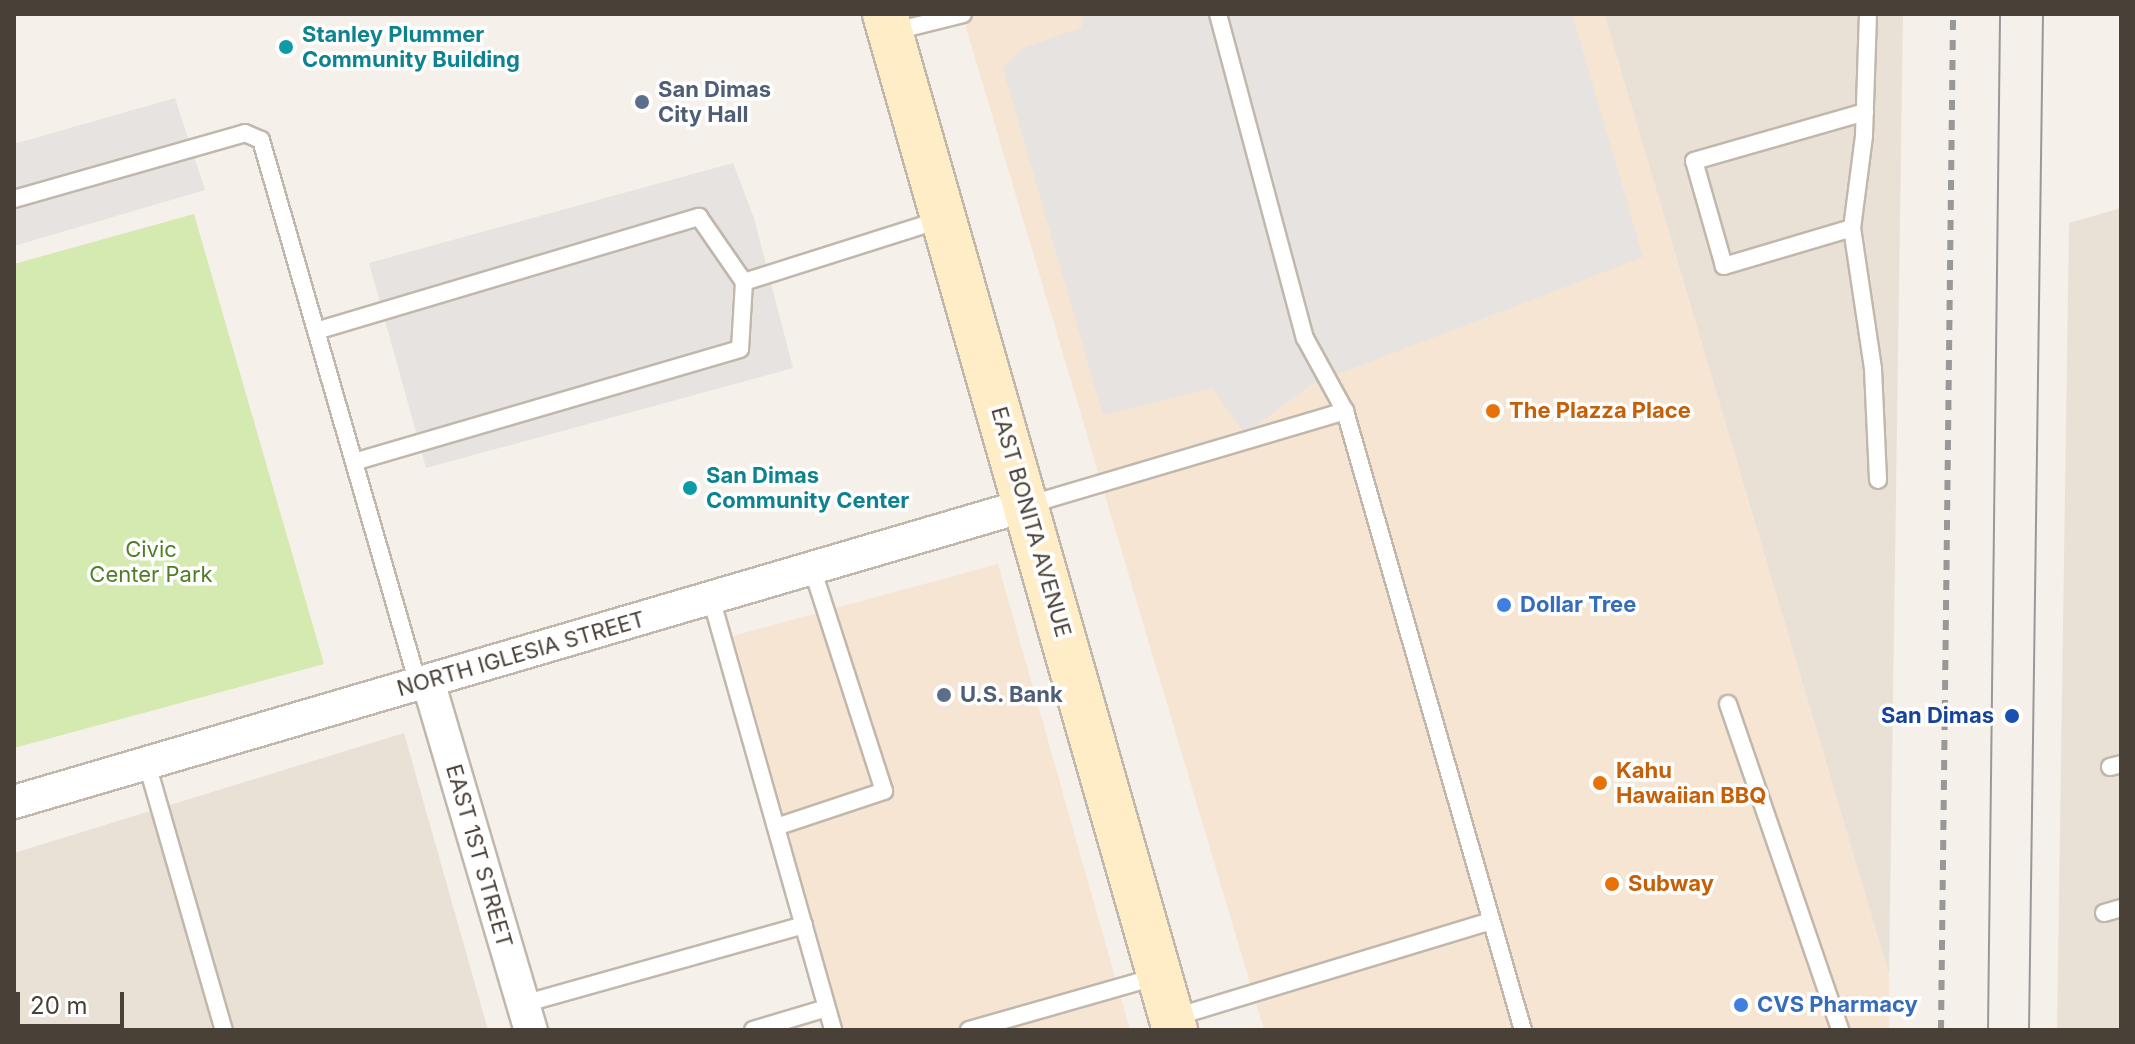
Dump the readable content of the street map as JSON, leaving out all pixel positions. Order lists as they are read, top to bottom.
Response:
{
  "streets": {
    "main road": ["EAST BONITA AVENUE"],
    "street": ["NORTH IGLESIA STREET", "EAST 1ST STREET"]
  },
  "crossings": [
    ["EAST BONITA AVENUE", "NORTH IGLESIA STREET"],
    ["NORTH IGLESIA STREET", "EAST 1ST STREET"]
  ],
  "parks": ["Civic Center Park"],
  "places": [
    "Stanley Plummer Community Building",
    "San Dimas City Hall",
    "The Plazza Place",
    "San Dimas Community Center",
    "Dollar Tree",
    "U.S. Bank",
    "San Dimas",
    "Kahu Hawaiian BBQ",
    "Subway",
    "CVS Pharmacy"
  ],
  "scale_bar": "20 m"
}
